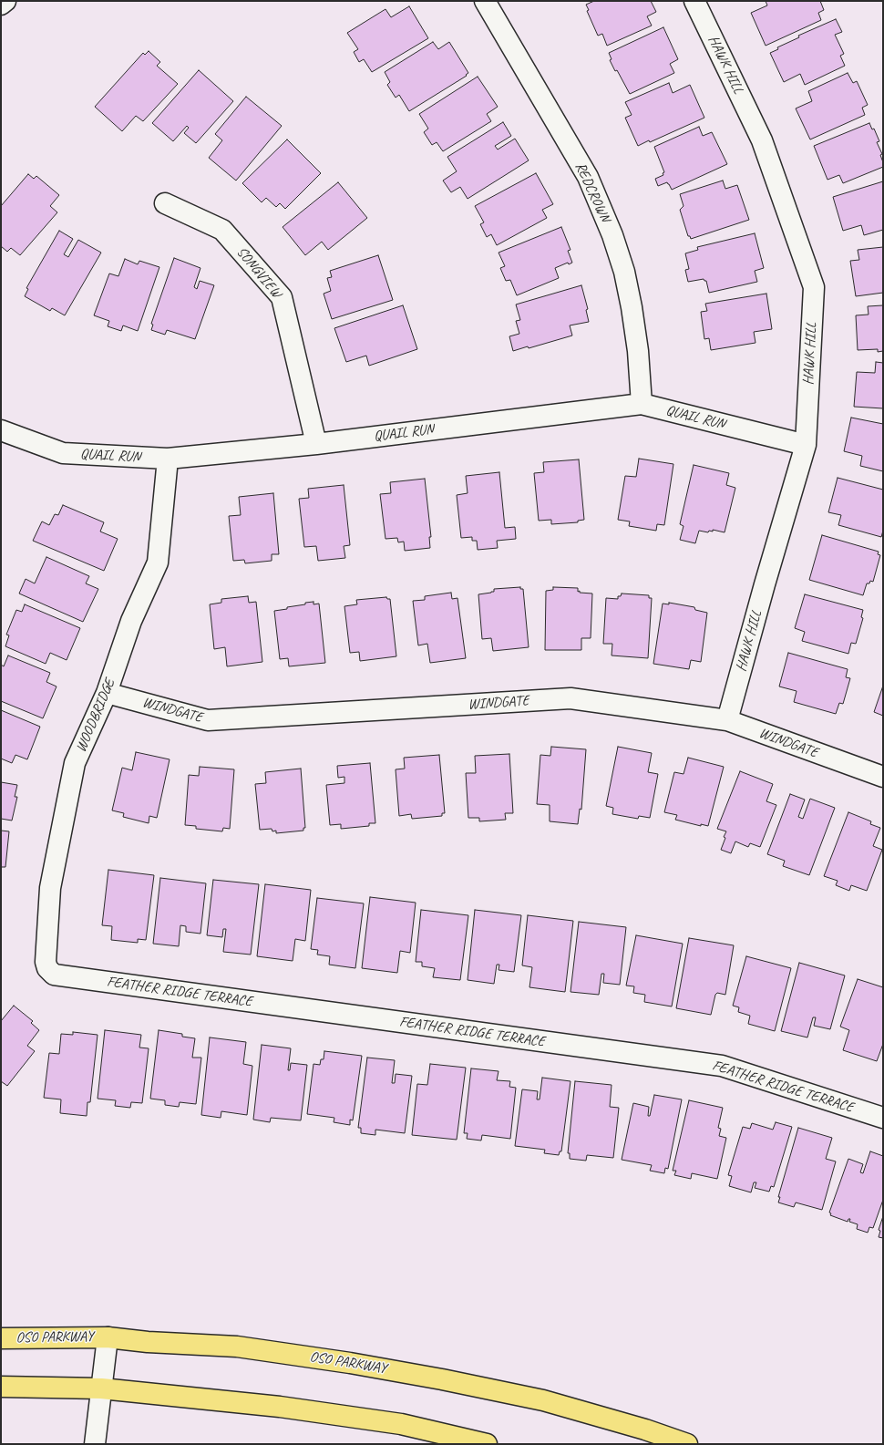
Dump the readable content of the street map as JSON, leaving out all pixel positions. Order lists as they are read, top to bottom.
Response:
{
  "streets": {
    "main road": ["OSO PARKWAY"],
    "street": [
      "HAWK HILL",
      "REDCROWN",
      "SONGVIEW",
      "QUAIL RUN",
      "WINDGATE",
      "WOODBRIDGE",
      "FEATHER RIDGE TERRACE"
    ]
  },
  "crossings": [
    ["HAWK HILL", "QUAIL RUN"],
    ["HAWK HILL", "WINDGATE"],
    ["REDCROWN", "QUAIL RUN"],
    ["SONGVIEW", "QUAIL RUN"],
    ["QUAIL RUN", "WOODBRIDGE"],
    ["WINDGATE", "WOODBRIDGE"],
    ["WOODBRIDGE", "FEATHER RIDGE TERRACE"]
  ]
}
